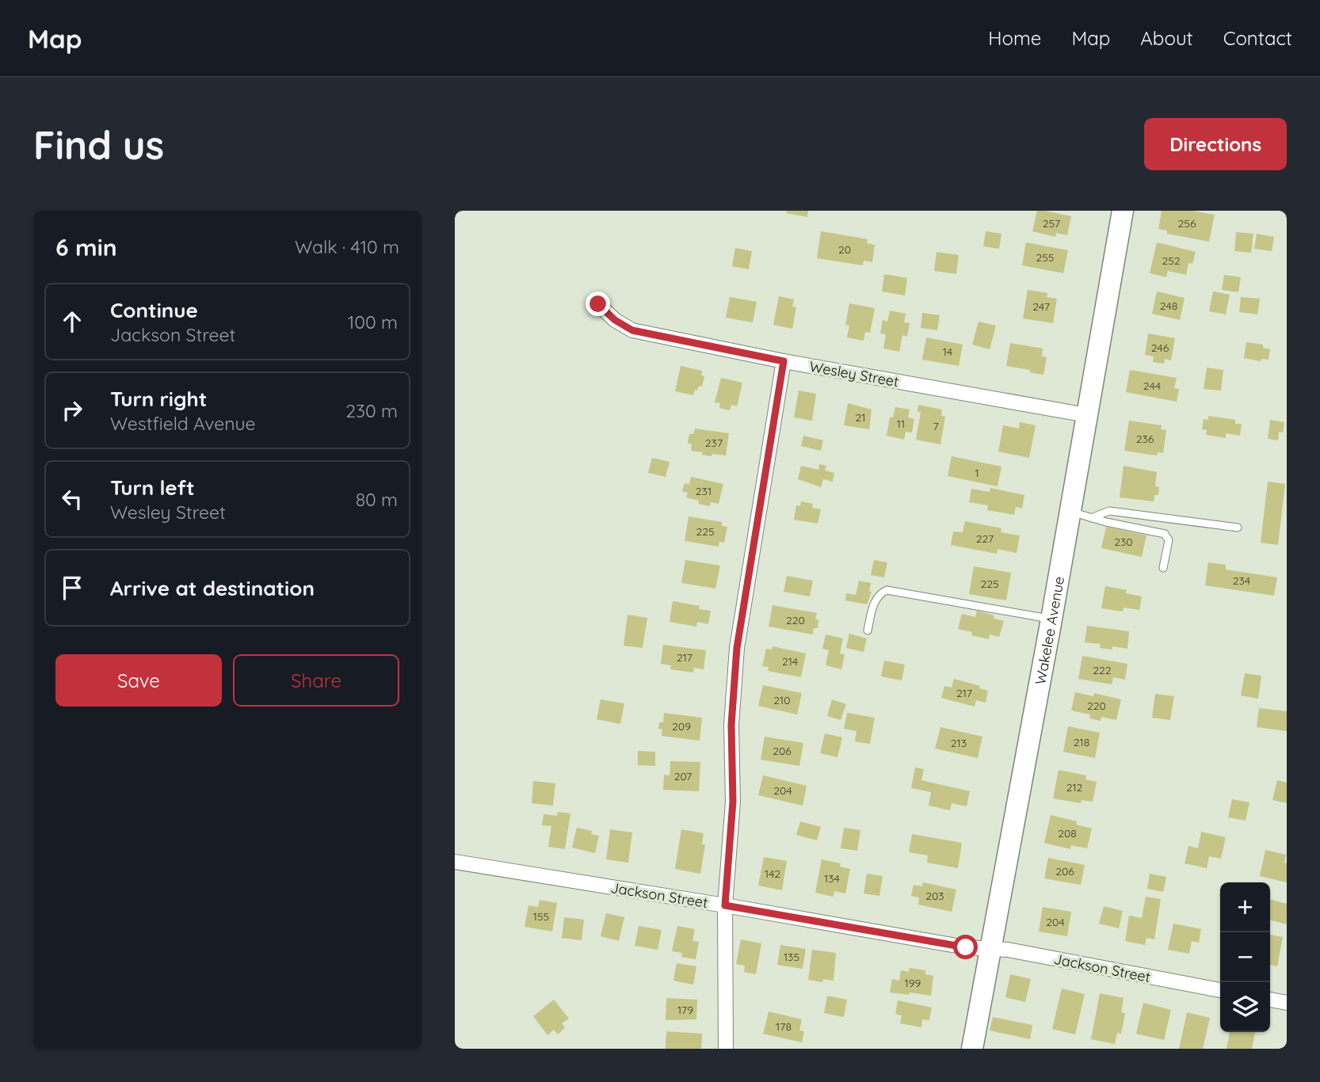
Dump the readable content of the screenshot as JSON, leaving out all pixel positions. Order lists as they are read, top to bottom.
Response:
{
  "streets": {
    "main road": ["Wakelee Avenue"],
    "street": ["Wesley Street", "Jackson Street"]
  },
  "crossings": [
    ["Wesley Street", "Wakelee Avenue"],
    ["Wakelee Avenue", "Jackson Street"]
  ],
  "house_numbers": [
    "257",
    "256",
    "20",
    "255",
    "252",
    "248",
    "247",
    "246",
    "14",
    "244",
    "21",
    "11",
    "7",
    "236",
    "237",
    "1",
    "231",
    "225",
    "227",
    "230",
    "234",
    "225",
    "220",
    "217",
    "214",
    "222",
    "217",
    "210",
    "220",
    "209",
    "218",
    "213",
    "206",
    "207",
    "212",
    "204",
    "208",
    "206",
    "142",
    "134",
    "203",
    "155",
    "204",
    "135",
    "199",
    "179",
    "178"
  ],
  "page": {
    "header": "Map",
    "nav": [
      "Home",
      "Map",
      "About",
      "Contact"
    ],
    "buttons": [
      "Directions",
      ["Save", "Share"]
    ],
    "title": "Find us",
    "heading": ["6 min", "Walk · 410 m"],
    "list": [
      ["Continue", "Jackson Street", "100 m"],
      ["Turn right", "Westfield Avenue", "230 m"],
      ["Turn left", "Wesley Street", "80 m"],
      "Arrive at destination"
    ],
    "map_buttons": ["+", "−"]
  }
}
